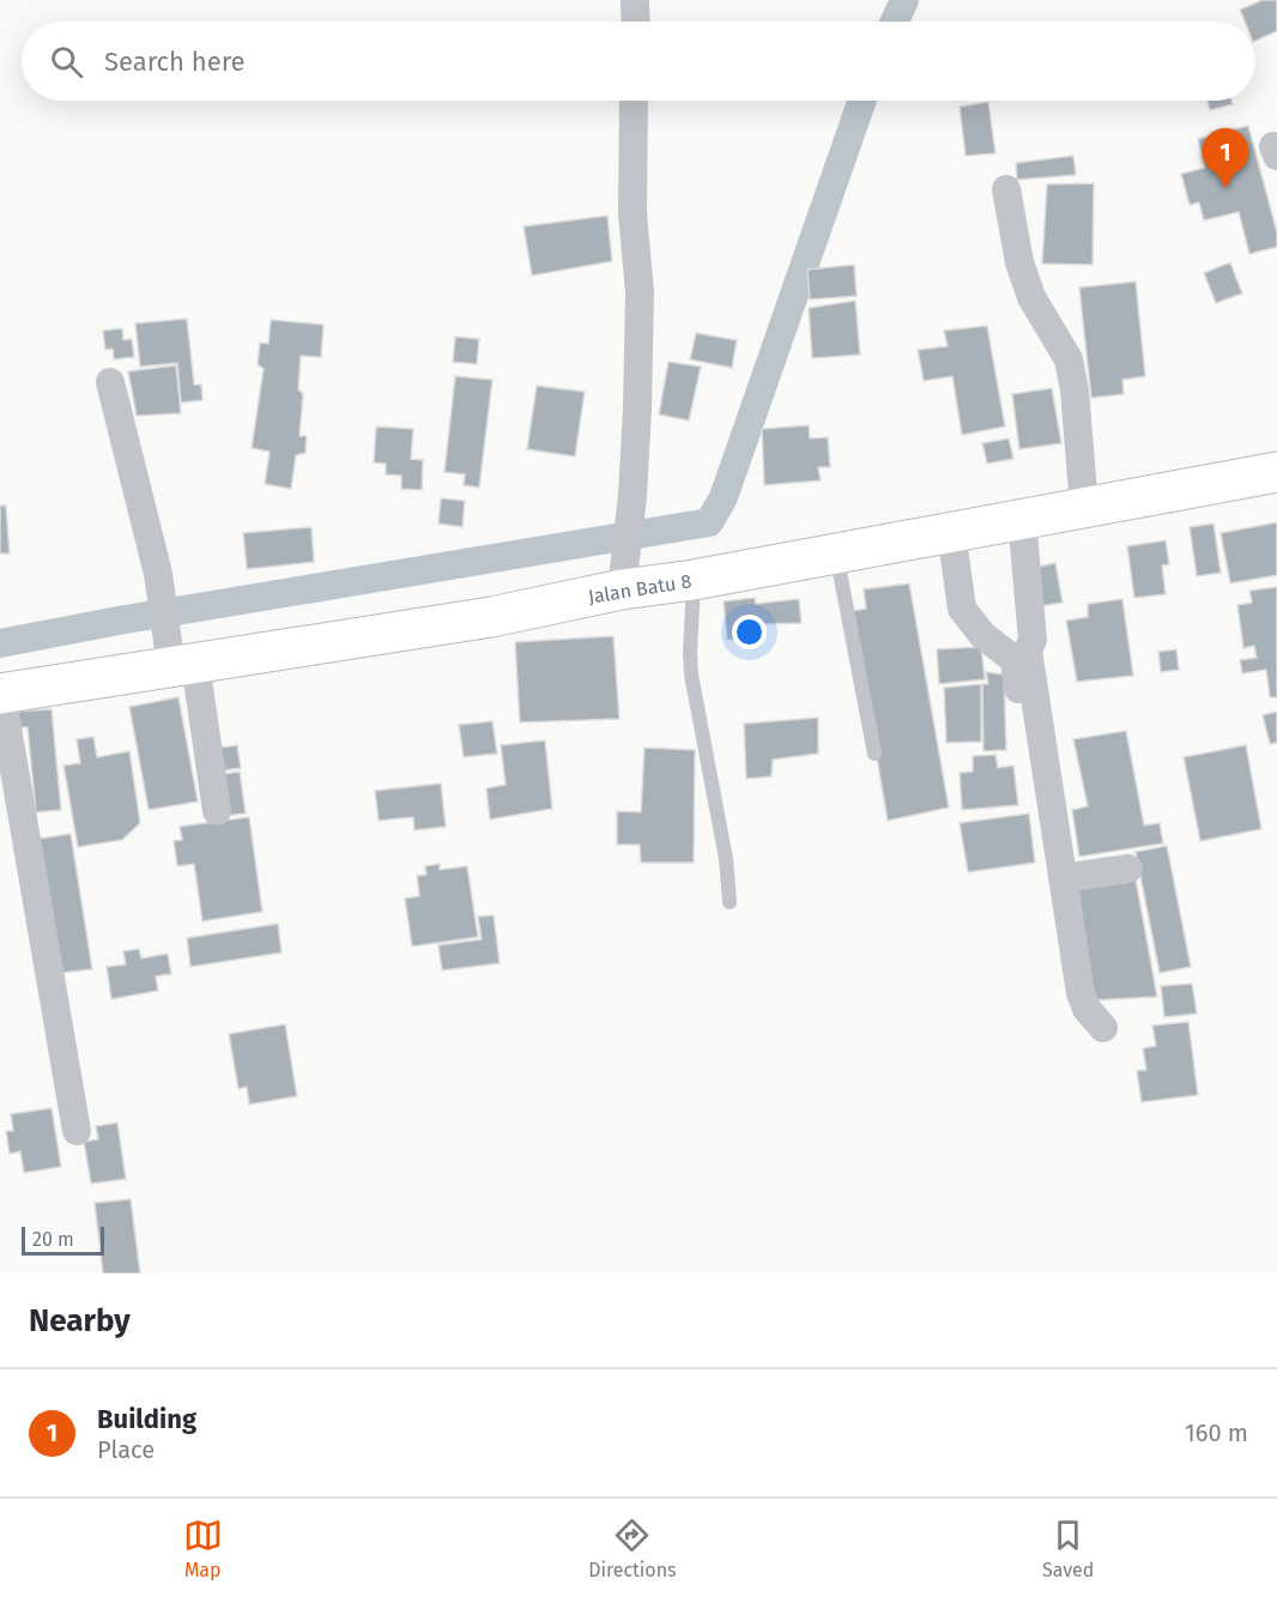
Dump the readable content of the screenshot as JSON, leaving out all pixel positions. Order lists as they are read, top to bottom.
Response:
{
  "streets": {
    "street": ["Jalan Batu 8"]
  },
  "scale_bar": "20 m",
  "page": {
    "search": "Search here",
    "pins": "1",
    "scale": "20 m",
    "heading": "Nearby",
    "list": [
      {
        "mark": "1",
        "name": "Building",
        "note": "Place",
        "value": "160 m"
      }
    ],
    "nav": ["Map", "Directions", "Saved"]
  }
}
